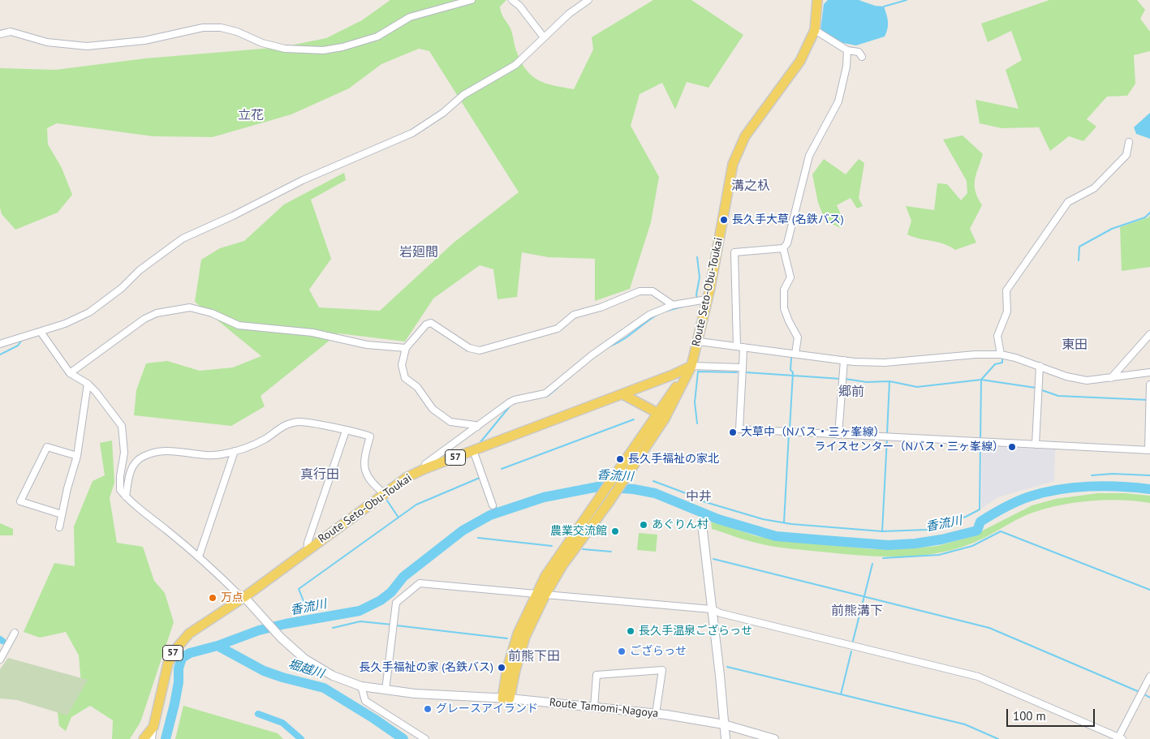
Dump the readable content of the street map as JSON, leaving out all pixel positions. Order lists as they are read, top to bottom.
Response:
{
  "streets": {
    "main road": ["Route Seto-Obu-Toukai", "57", "Route Tamomi-Nagoya"]
  },
  "crossings": [
    ["Route Seto-Obu-Toukai", "Route Tamomi-Nagoya"]
  ],
  "districts": [
    "立花",
    "溝之杁",
    "岩廻間",
    "東田",
    "郷前",
    "真行田",
    "中井",
    "前熊溝下",
    "前熊下田"
  ],
  "water": ["香流川", "堀越川"],
  "places": [
    "長久手大草 (名鉄バス)",
    "大草中（Nバス・三ヶ峯線）",
    "ライスセンター（Nバス・三ヶ峯線）",
    "長久手福祉の家北",
    "あぐりん村",
    "農業交流館",
    "万点",
    "長久手温泉ござらっせ",
    "ござらっせ",
    "長久手福祉の家 (名鉄バス)",
    "グレースアイランド"
  ],
  "scale_bar": "100 m"
}
